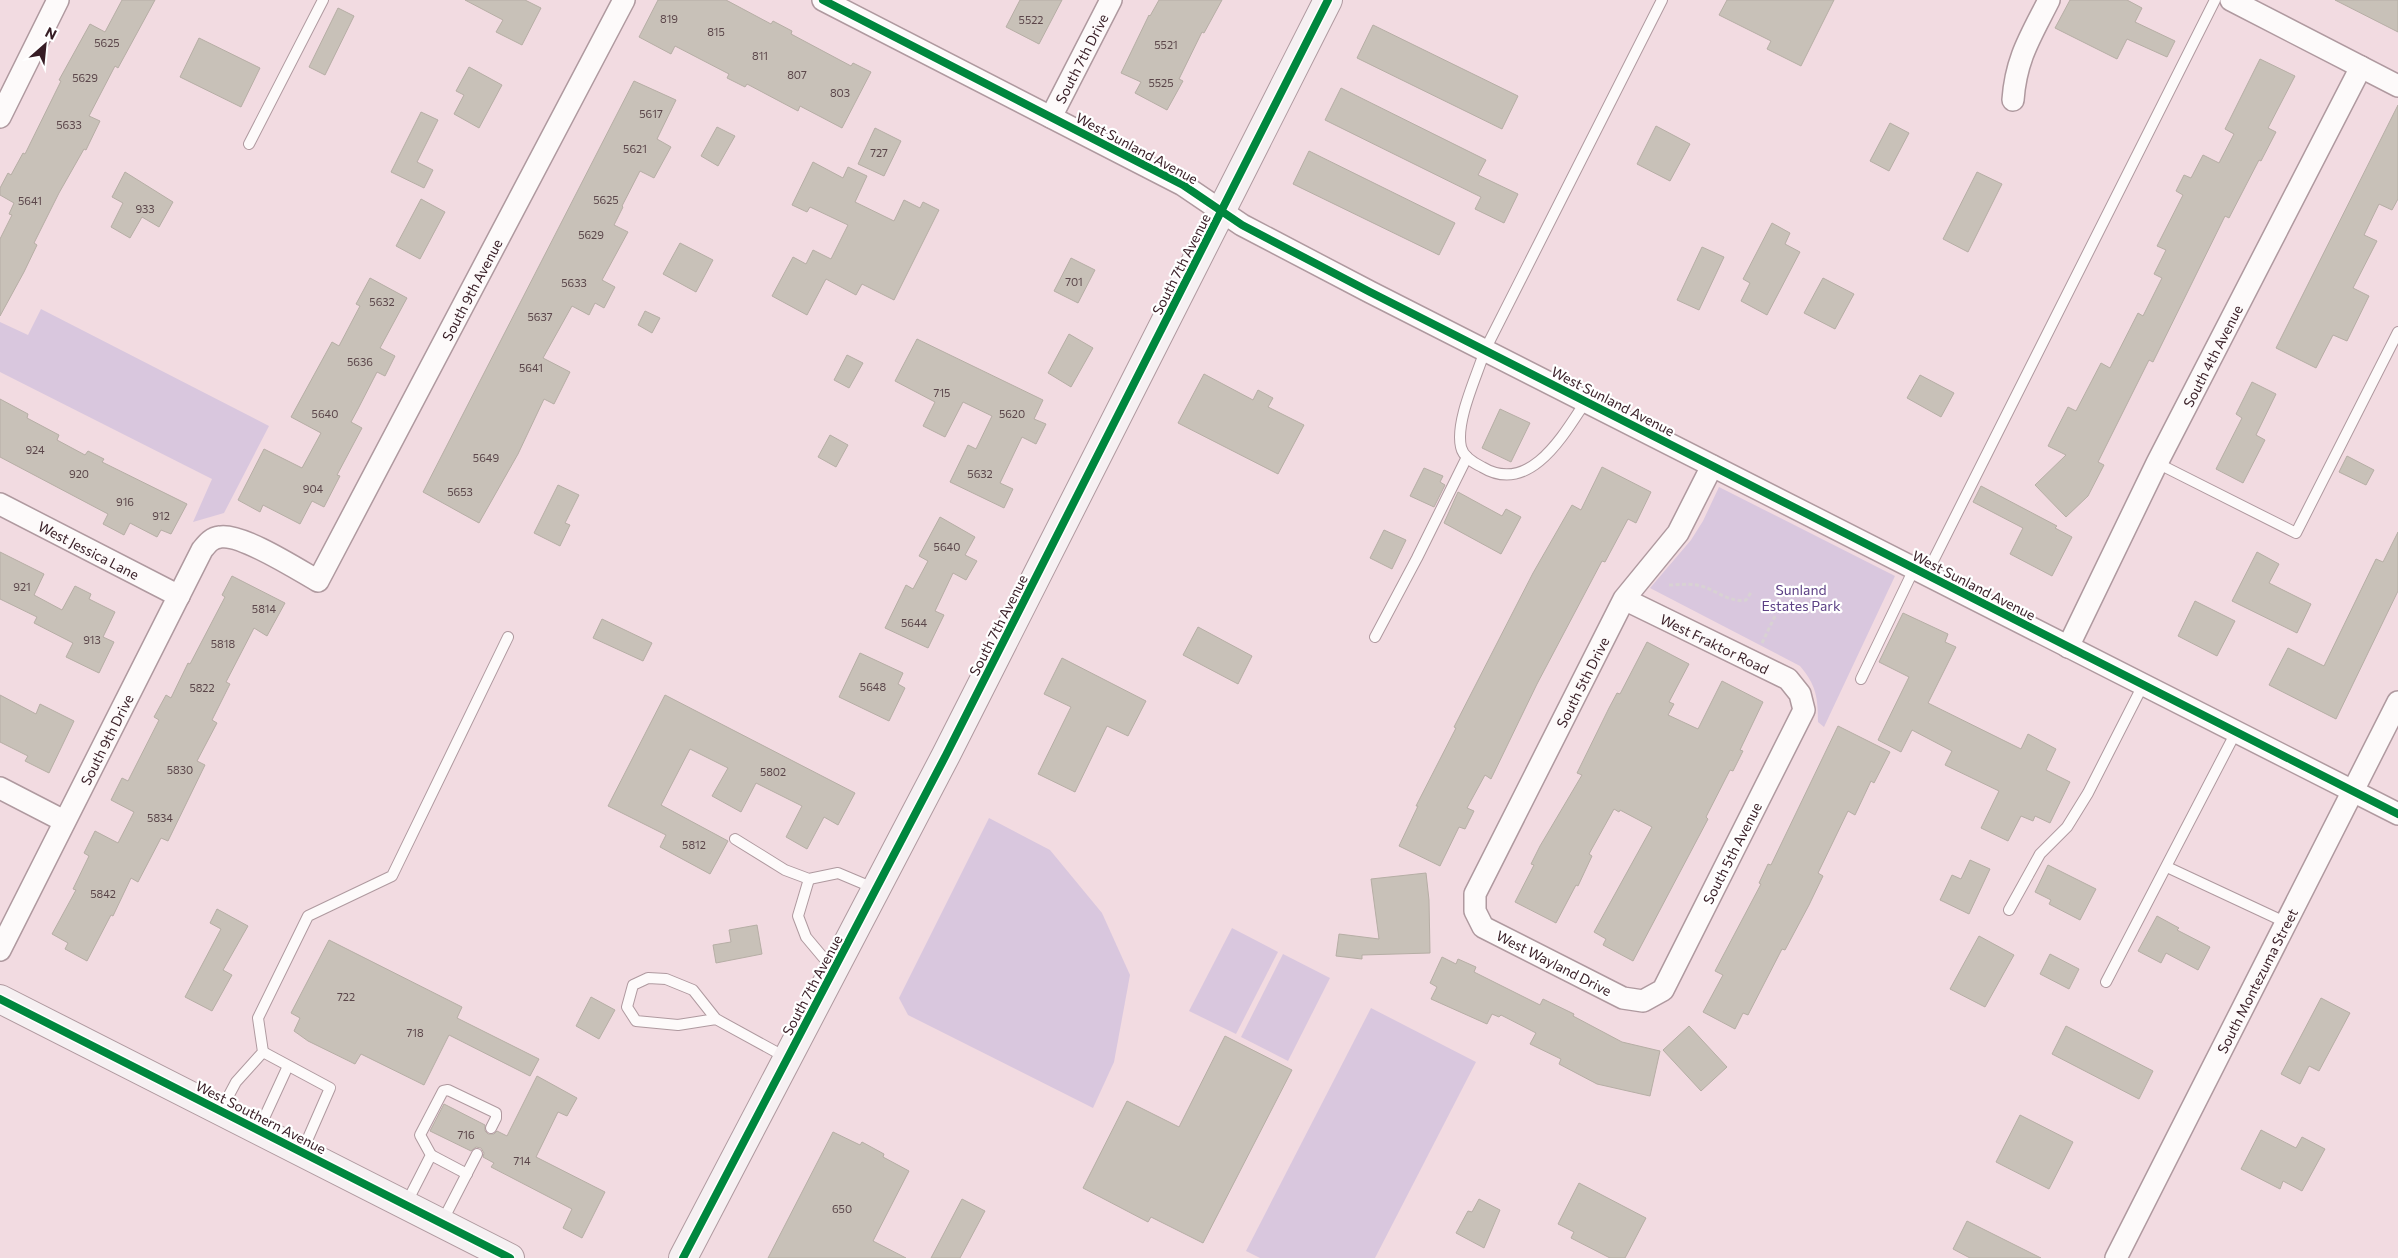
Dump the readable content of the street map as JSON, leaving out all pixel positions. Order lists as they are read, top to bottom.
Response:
{
  "streets": {
    "main road": ["South 7th Avenue", "West Southern Avenue"],
    "street": [
      "South 7th Drive",
      "West Sunland Avenue",
      "South 9th Avenue",
      "South 4th Avenue",
      "West Jessica Lane",
      "West Fraktor Road",
      "South 5th Drive",
      "South 9th Drive",
      "South 5th Avenue",
      "West Wayland Drive",
      "South Montezuma Street"
    ]
  },
  "crossings": [
    ["South 7th Drive", "West Sunland Avenue"],
    ["West Sunland Avenue", "South 7th Avenue"],
    ["West Sunland Avenue", "South 4th Avenue"],
    ["West Sunland Avenue", "South 5th Drive"],
    ["West Sunland Avenue", "South Montezuma Street"],
    ["South 9th Avenue", "South 9th Drive"],
    ["West Jessica Lane", "South 9th Drive"],
    ["West Fraktor Road", "South 5th Drive"],
    ["West Fraktor Road", "South 5th Avenue"],
    ["South 5th Drive", "West Wayland Drive"],
    ["South 5th Avenue", "West Wayland Drive"]
  ],
  "parks": ["Sunland Estates Park"],
  "house_numbers": [
    "819",
    "5522",
    "815",
    "5625",
    "5521",
    "811",
    "807",
    "5629",
    "5525",
    "803",
    "5617",
    "5633",
    "5621",
    "727",
    "5625",
    "5641",
    "933",
    "5629",
    "701",
    "5633",
    "5632",
    "5637",
    "5636",
    "5641",
    "715",
    "5640",
    "5620",
    "924",
    "5649",
    "920",
    "5632",
    "904",
    "5653",
    "916",
    "912",
    "5640",
    "921",
    "5814",
    "5644",
    "913",
    "5818",
    "5648",
    "5822",
    "5830",
    "5802",
    "5834",
    "5812",
    "5842",
    "722",
    "718",
    "716",
    "714",
    "650"
  ],
  "north": "top right"
}
